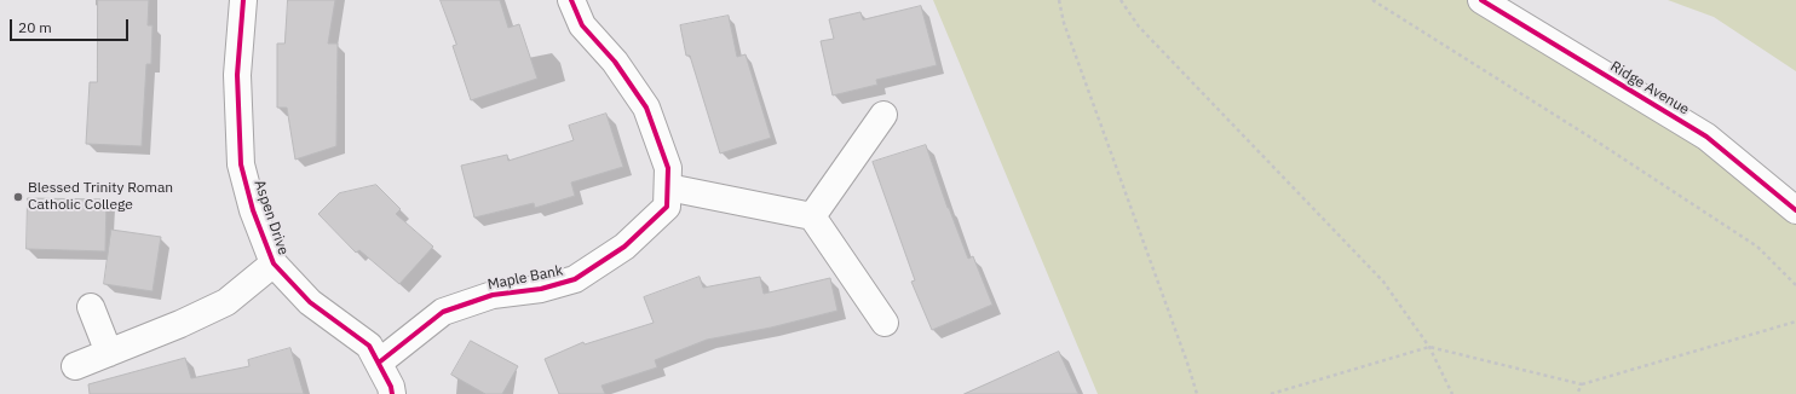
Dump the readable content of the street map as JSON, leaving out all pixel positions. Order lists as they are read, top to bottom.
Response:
{
  "streets": {
    "street": ["Ridge Avenue", "Aspen Drive", "Maple Bank"]
  },
  "crossings": [
    ["Aspen Drive", "Maple Bank"]
  ],
  "places": ["Blessed Trinity Roman Catholic College"],
  "scale_bar": "20 m"
}
